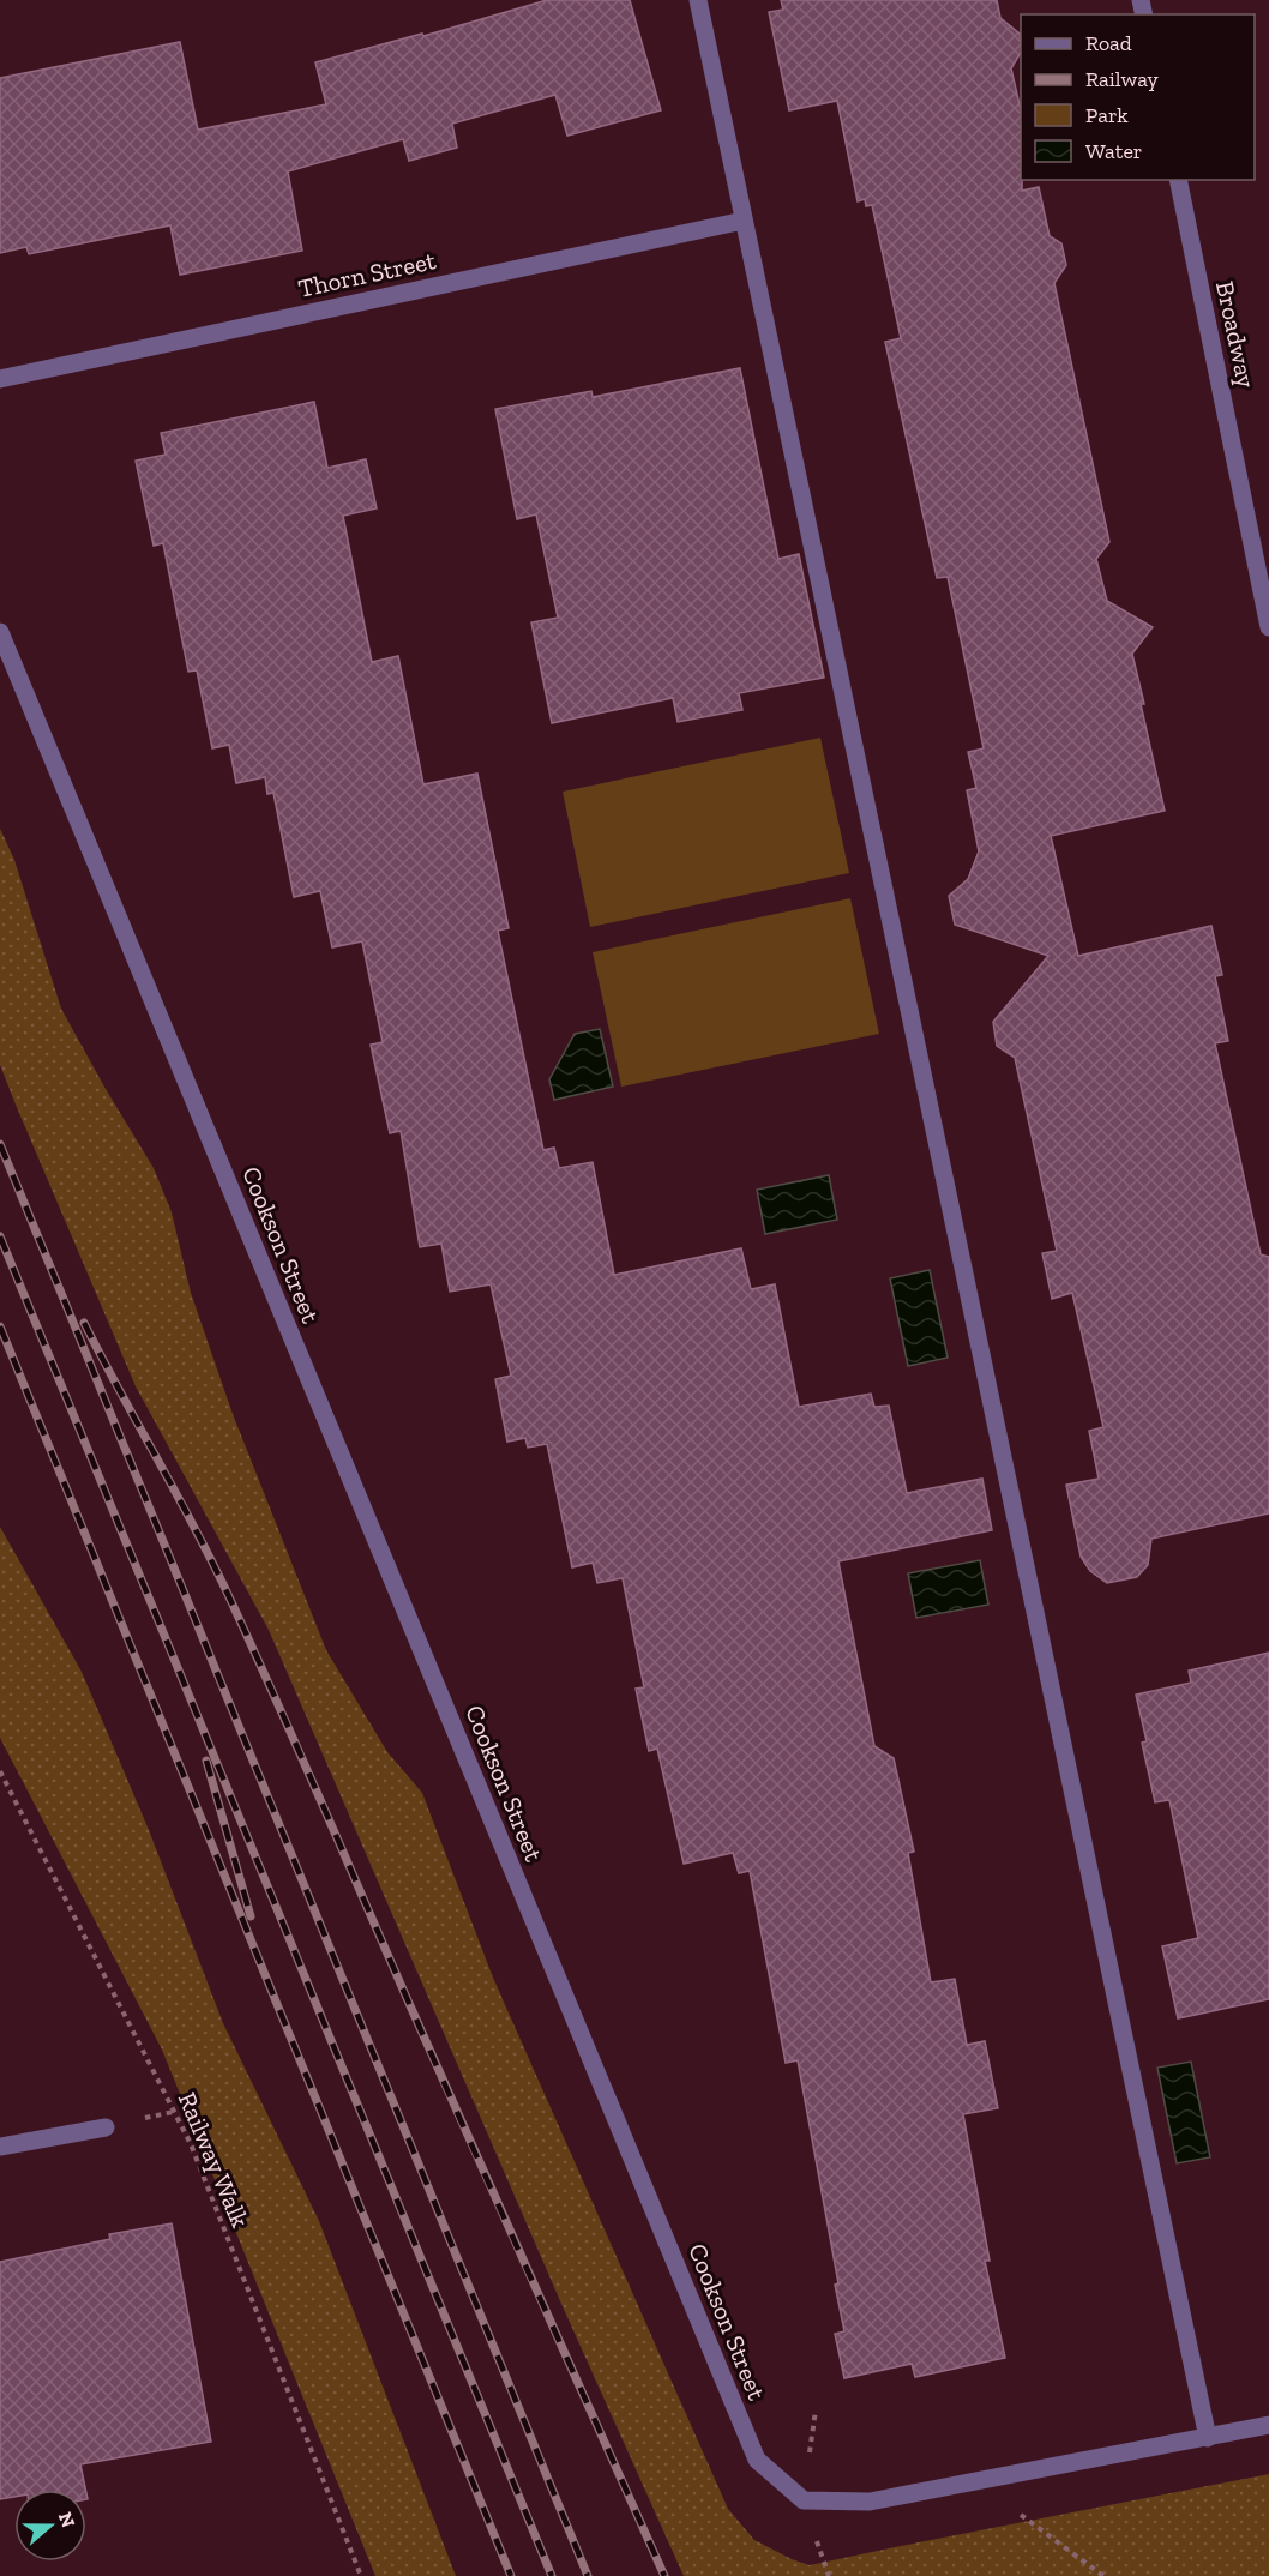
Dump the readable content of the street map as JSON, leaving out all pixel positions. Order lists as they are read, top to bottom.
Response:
{
  "streets": {
    "street": ["Thorn Street", "Broadway", "Cookson Street"],
    "path": ["Railway Walk"]
  },
  "legend": [
    "Road",
    "Railway",
    "Park",
    "Water"
  ],
  "north": "right"
}
